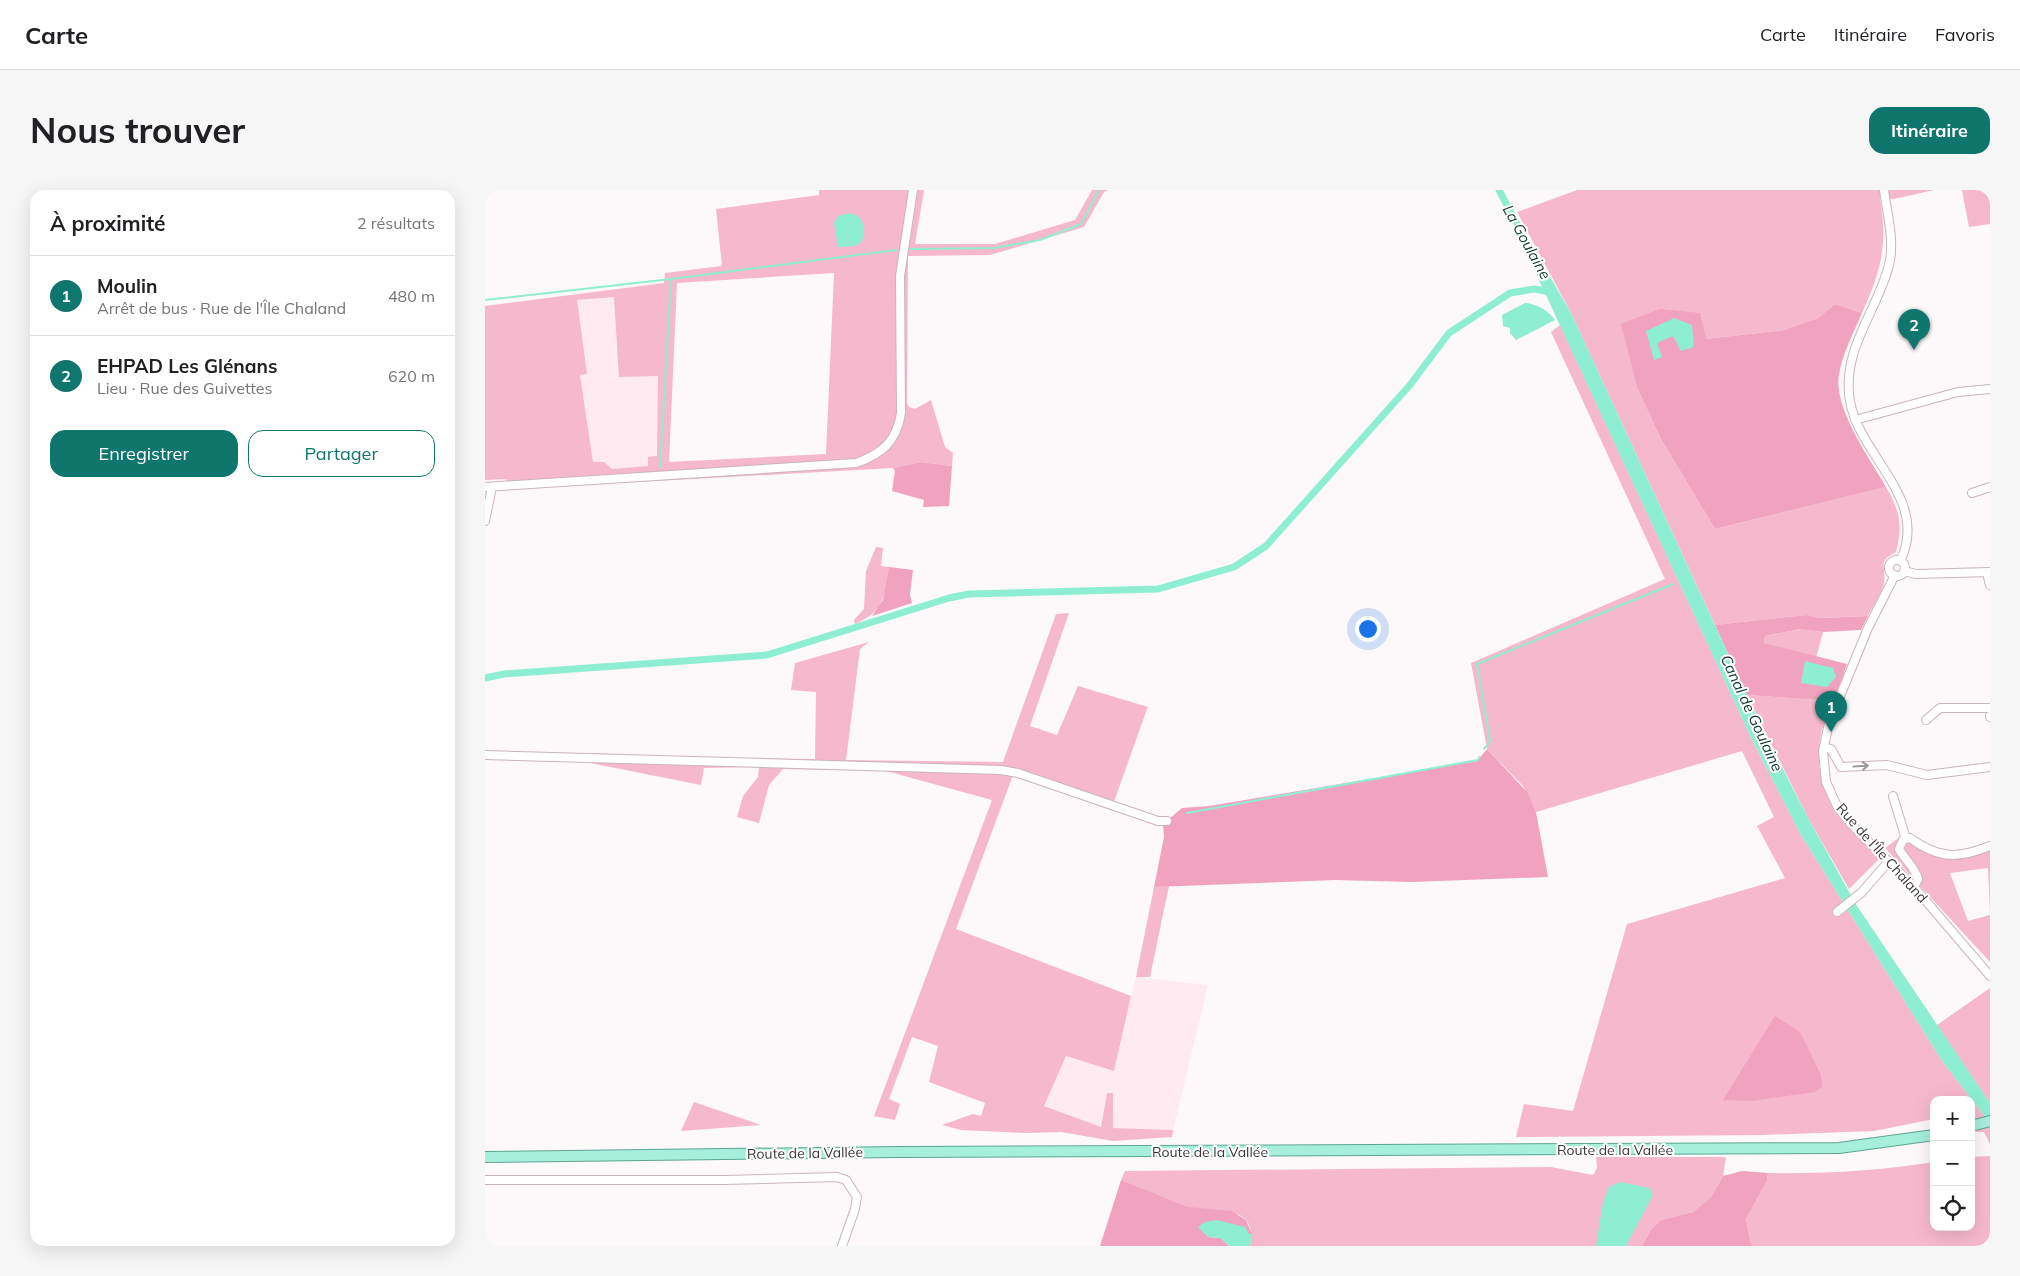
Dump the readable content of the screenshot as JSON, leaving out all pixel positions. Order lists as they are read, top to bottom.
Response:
{
  "streets": {
    "main road": ["Route de la Vallée"],
    "street": ["Rue de l'Île Chaland"]
  },
  "water": ["La Goulaine", "Canal de Goulaine"],
  "page": {
    "header": "Carte",
    "nav": ["Carte", "Itinéraire", "Favoris"],
    "buttons": [
      "Itinéraire",
      ["Enregistrer", "Partager"]
    ],
    "title": "Nous trouver",
    "heading": ["À proximité", "2 résultats"],
    "list": [
      {
        "mark": "1",
        "name": "Moulin",
        "note": "Arrêt de bus · Rue de l'Île Chaland",
        "value": "480 m"
      },
      {
        "mark": "2",
        "name": "EHPAD Les Glénans",
        "note": "Lieu · Rue des Guivettes",
        "value": "620 m"
      }
    ],
    "pins": ["2", "1"],
    "map_buttons": ["+", "−"]
  }
}
